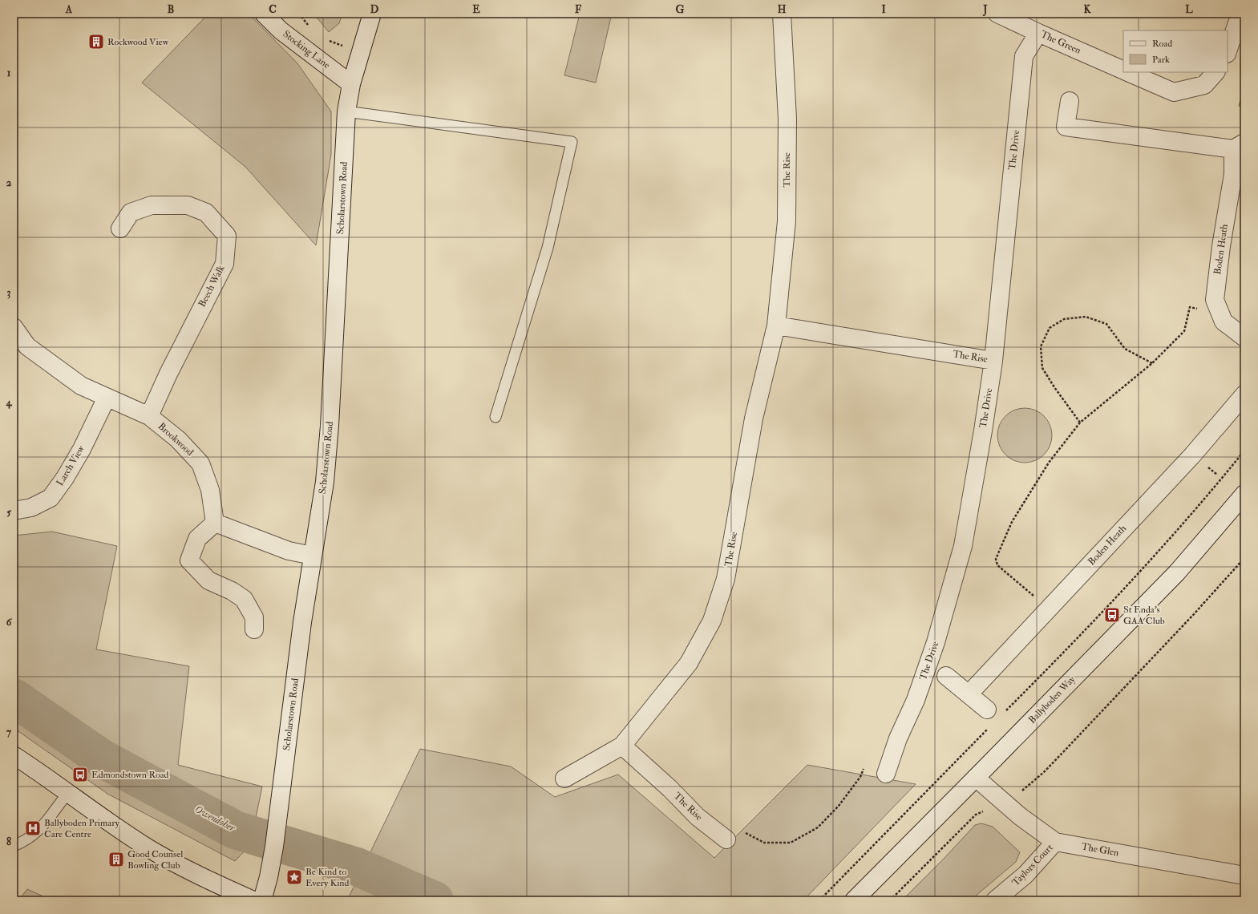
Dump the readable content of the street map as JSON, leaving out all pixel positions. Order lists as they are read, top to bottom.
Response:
{
  "streets": {
    "street": [
      "The Green",
      "Stocking Lane",
      "The Drive",
      "The Rise",
      "Scholarstown Road",
      "Boden Heath",
      "Beech Walk",
      "Brookwood",
      "Larch View",
      "Ballyboden Way",
      "The Glen",
      "Taylors Court"
    ]
  },
  "crossings": [
    ["The Green", "The Drive"],
    ["Stocking Lane", "Scholarstown Road"],
    ["The Drive", "The Rise"],
    ["Beech Walk", "Brookwood"],
    ["Brookwood", "Larch View"],
    ["Ballyboden Way", "The Glen"],
    ["The Glen", "Taylors Court"]
  ],
  "water": ["Owendoher"],
  "places": {
    "building": ["Rockwood View", "Good Counsel Bowling Club"],
    "bus stop": ["St Enda's GAA Club", "Edmondstown Road"],
    "hospital": ["Ballyboden Primary Care Centre"],
    "place": ["Be Kind to Every Kind"]
  },
  "legend": ["Road", "Park"],
  "grid": {
    "columns": [
      "A",
      "B",
      "C",
      "D",
      "E",
      "F",
      "G",
      "H",
      "I",
      "J",
      "K",
      "L"
    ],
    "rows": [
      "1",
      "2",
      "3",
      "4",
      "5",
      "6",
      "7",
      "8"
    ]
  }
}
